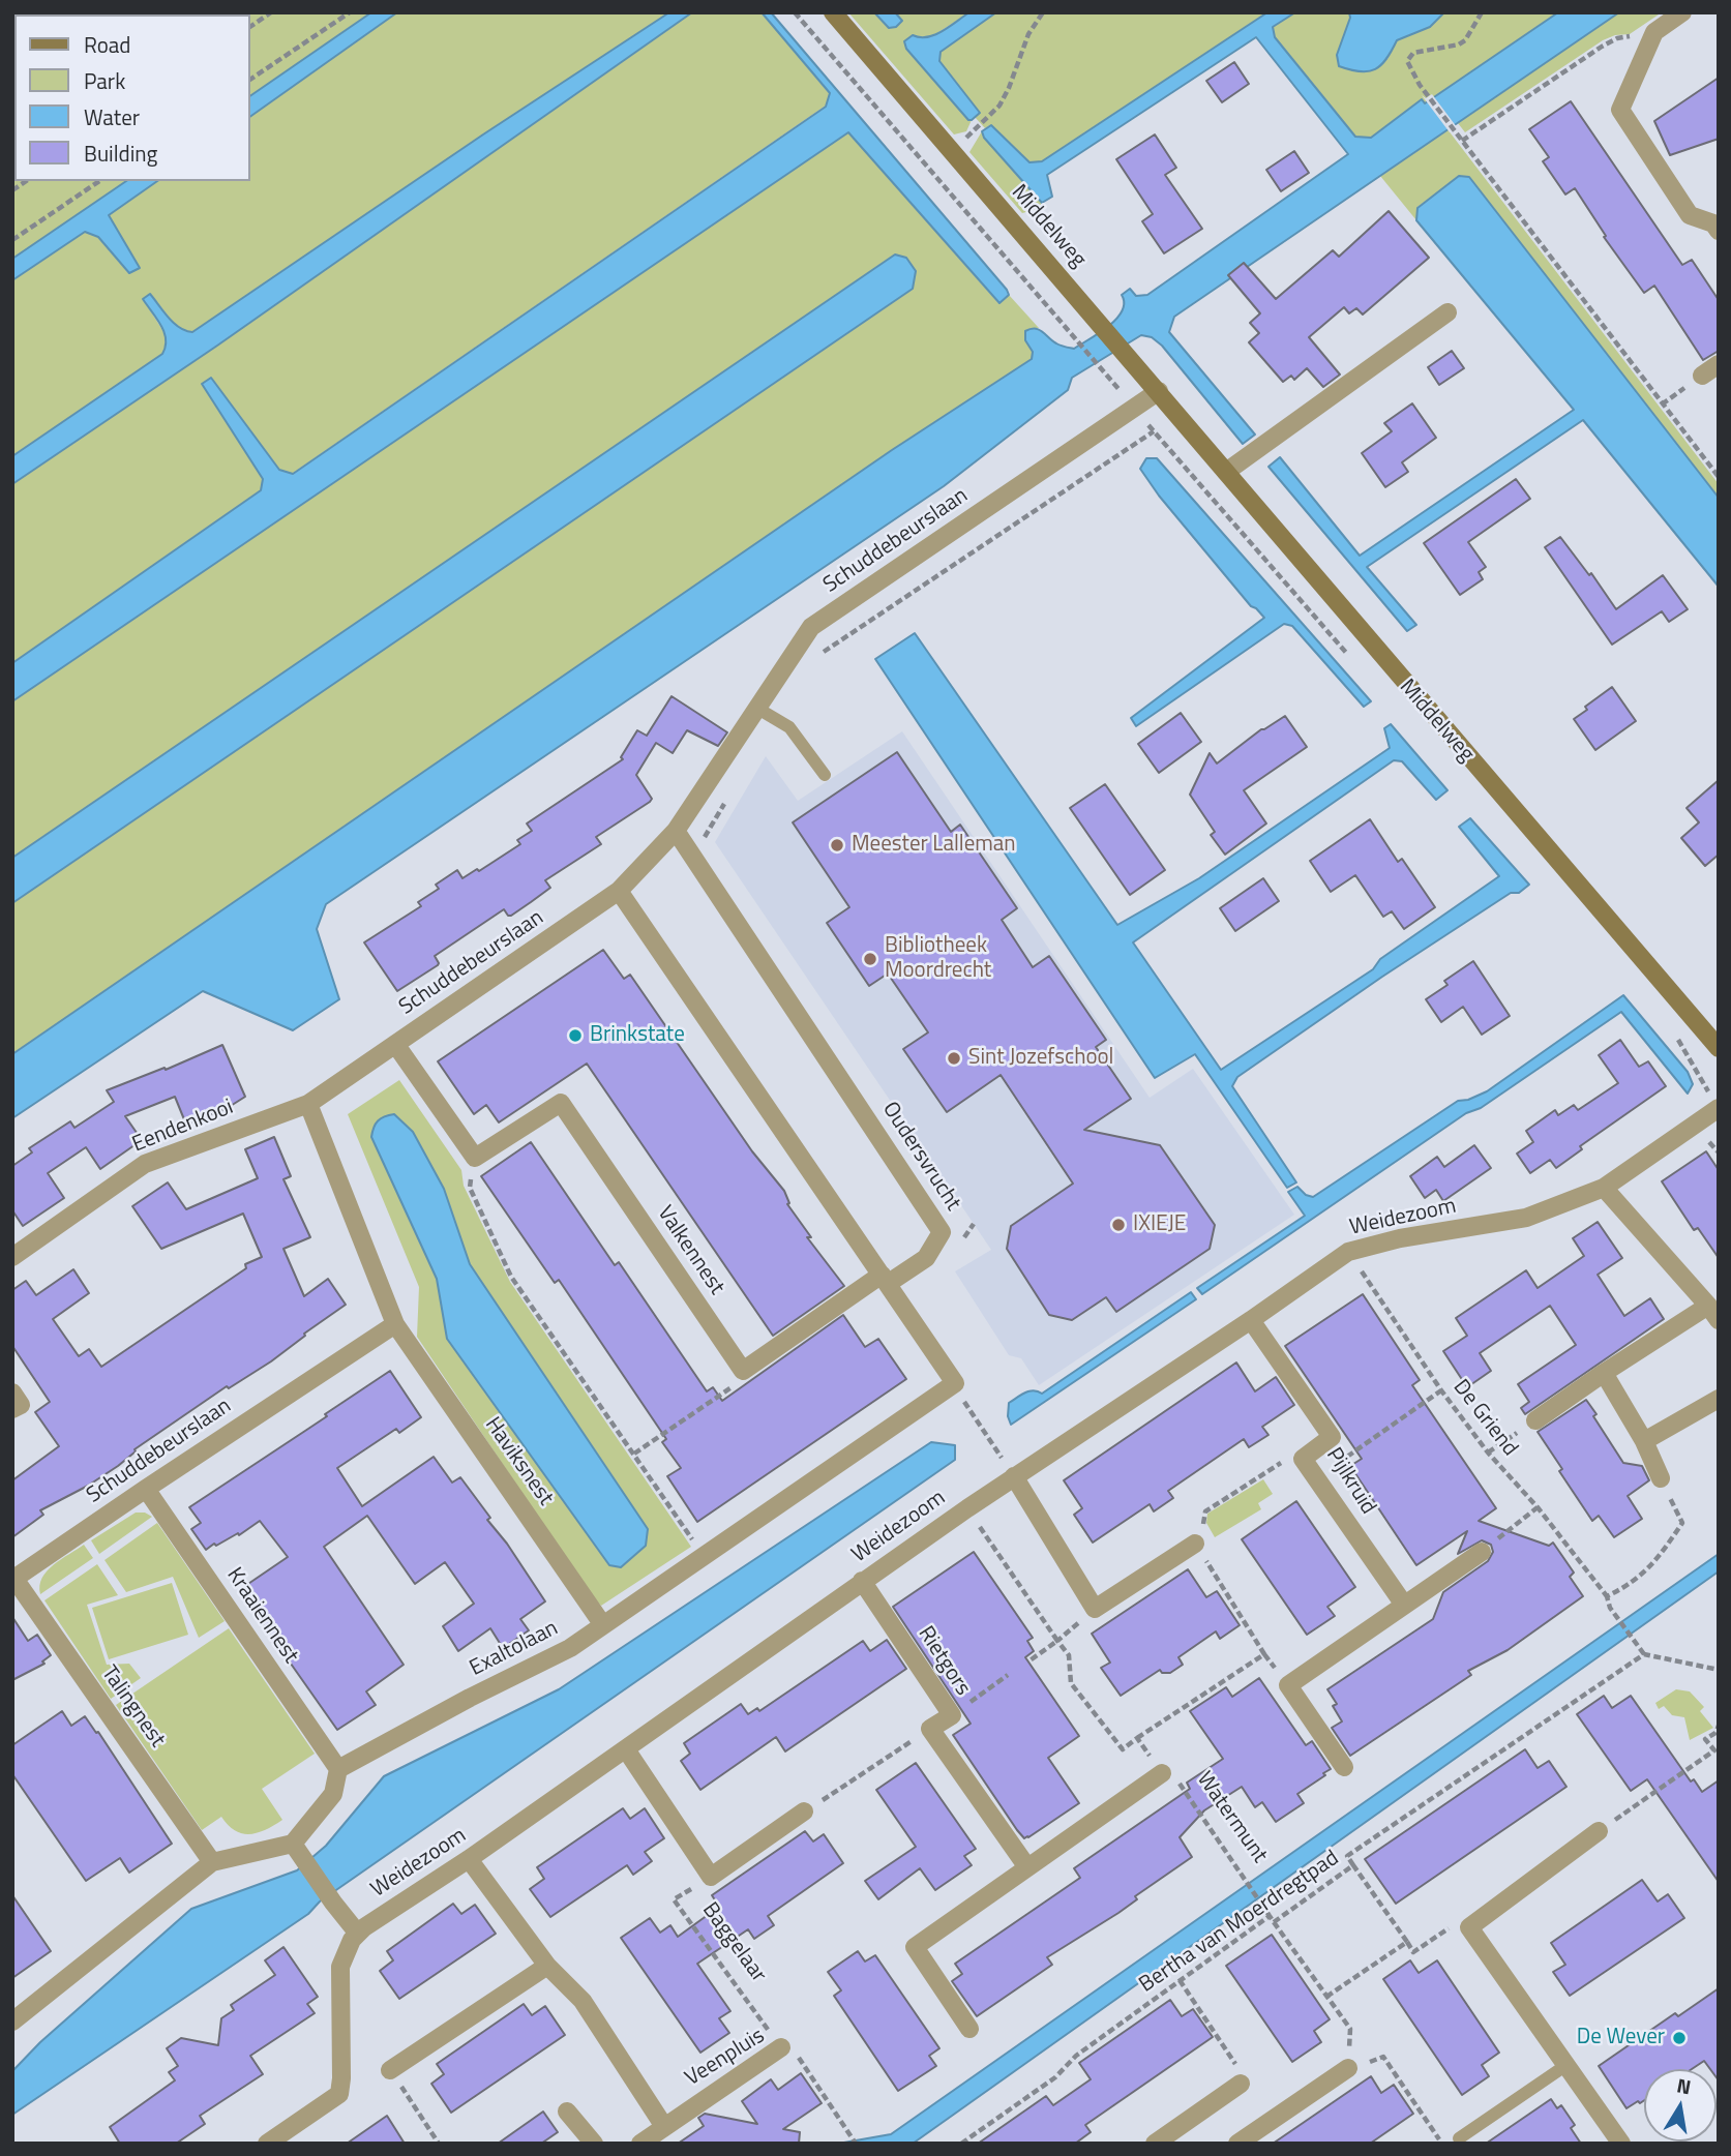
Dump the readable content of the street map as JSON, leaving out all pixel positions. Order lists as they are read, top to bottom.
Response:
{
  "streets": {
    "street": [
      "Middelweg",
      "Schuddebeurslaan",
      "Eendenkooi",
      "Oudersvrucht",
      "Weidezoom",
      "Valkennest",
      "Haviksnest",
      "Pijlkruid",
      "Kraaiennest",
      "Exaltolaan",
      "Rietgors",
      "Talingnest",
      "Baggelaar",
      "Veenpluis"
    ],
    "path": ["De Griend", "Watermunt", "Bertha van Moerdregtpad"]
  },
  "crossings": [
    ["Middelweg", "Schuddebeurslaan"],
    ["Schuddebeurslaan", "Eendenkooi"],
    ["Schuddebeurslaan", "Oudersvrucht"],
    ["Schuddebeurslaan", "Haviksnest"],
    ["Schuddebeurslaan", "Kraaiennest"],
    ["Schuddebeurslaan", "Talingnest"],
    ["Weidezoom", "De Griend"],
    ["Weidezoom", "Pijlkruid"],
    ["Weidezoom", "Rietgors"],
    ["Weidezoom", "Baggelaar"],
    ["Haviksnest", "Exaltolaan"],
    ["Kraaiennest", "Exaltolaan"],
    ["Watermunt", "Bertha van Moerdregtpad"],
    ["Baggelaar", "Veenpluis"]
  ],
  "places": [
    "Meester Lalleman",
    "Bibliotheek Moordrecht",
    "Brinkstate",
    "Sint Jozefschool",
    "IXIEJE",
    "De Wever"
  ],
  "legend": [
    "Road",
    "Park",
    "Water",
    "Building"
  ],
  "north": "top"
}
